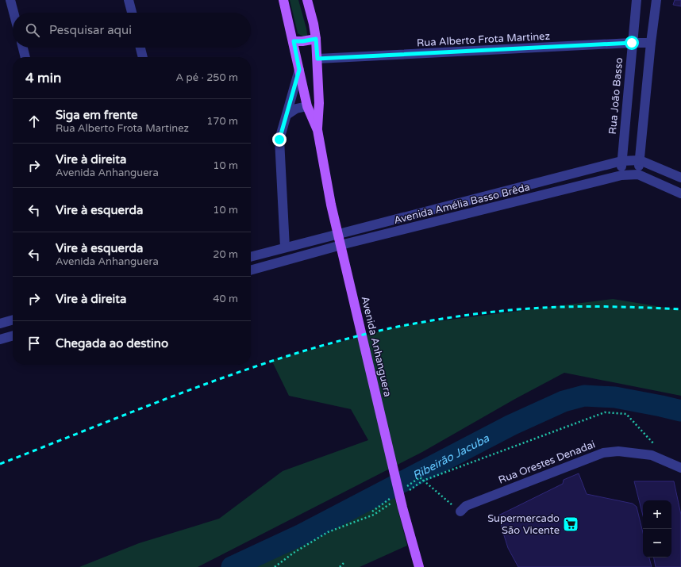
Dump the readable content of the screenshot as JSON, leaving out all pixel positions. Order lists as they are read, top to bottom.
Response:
{
  "streets": {
    "main road": ["Avenida Anhanguera"],
    "street": [
      "Rua Alberto Frota Martinez",
      "Rua João Basso",
      "Avenida Amélia Basso Brêda",
      "Rua Orestes Denadai"
    ]
  },
  "crossings": [
    ["Rua Alberto Frota Martinez", "Rua João Basso"],
    ["Rua Alberto Frota Martinez", "Avenida Anhanguera"],
    ["Rua João Basso", "Avenida Amélia Basso Brêda"]
  ],
  "water": ["Ribeirão Jacuba"],
  "places": {
    "supermarket": ["Supermercado São Vicente"]
  },
  "page": {
    "search": "Pesquisar aqui",
    "heading": ["4 min", "A pé · 250 m"],
    "list": [
      ["Siga em frente", "Rua Alberto Frota Martinez", "170 m"],
      ["Vire à direita", "Avenida Anhanguera", "10 m"],
      ["Vire à esquerda", "10 m"],
      ["Vire à esquerda", "Avenida Anhanguera", "20 m"],
      ["Vire à direita", "40 m"],
      "Chegada ao destino"
    ],
    "map_buttons": ["+", "−"]
  }
}
